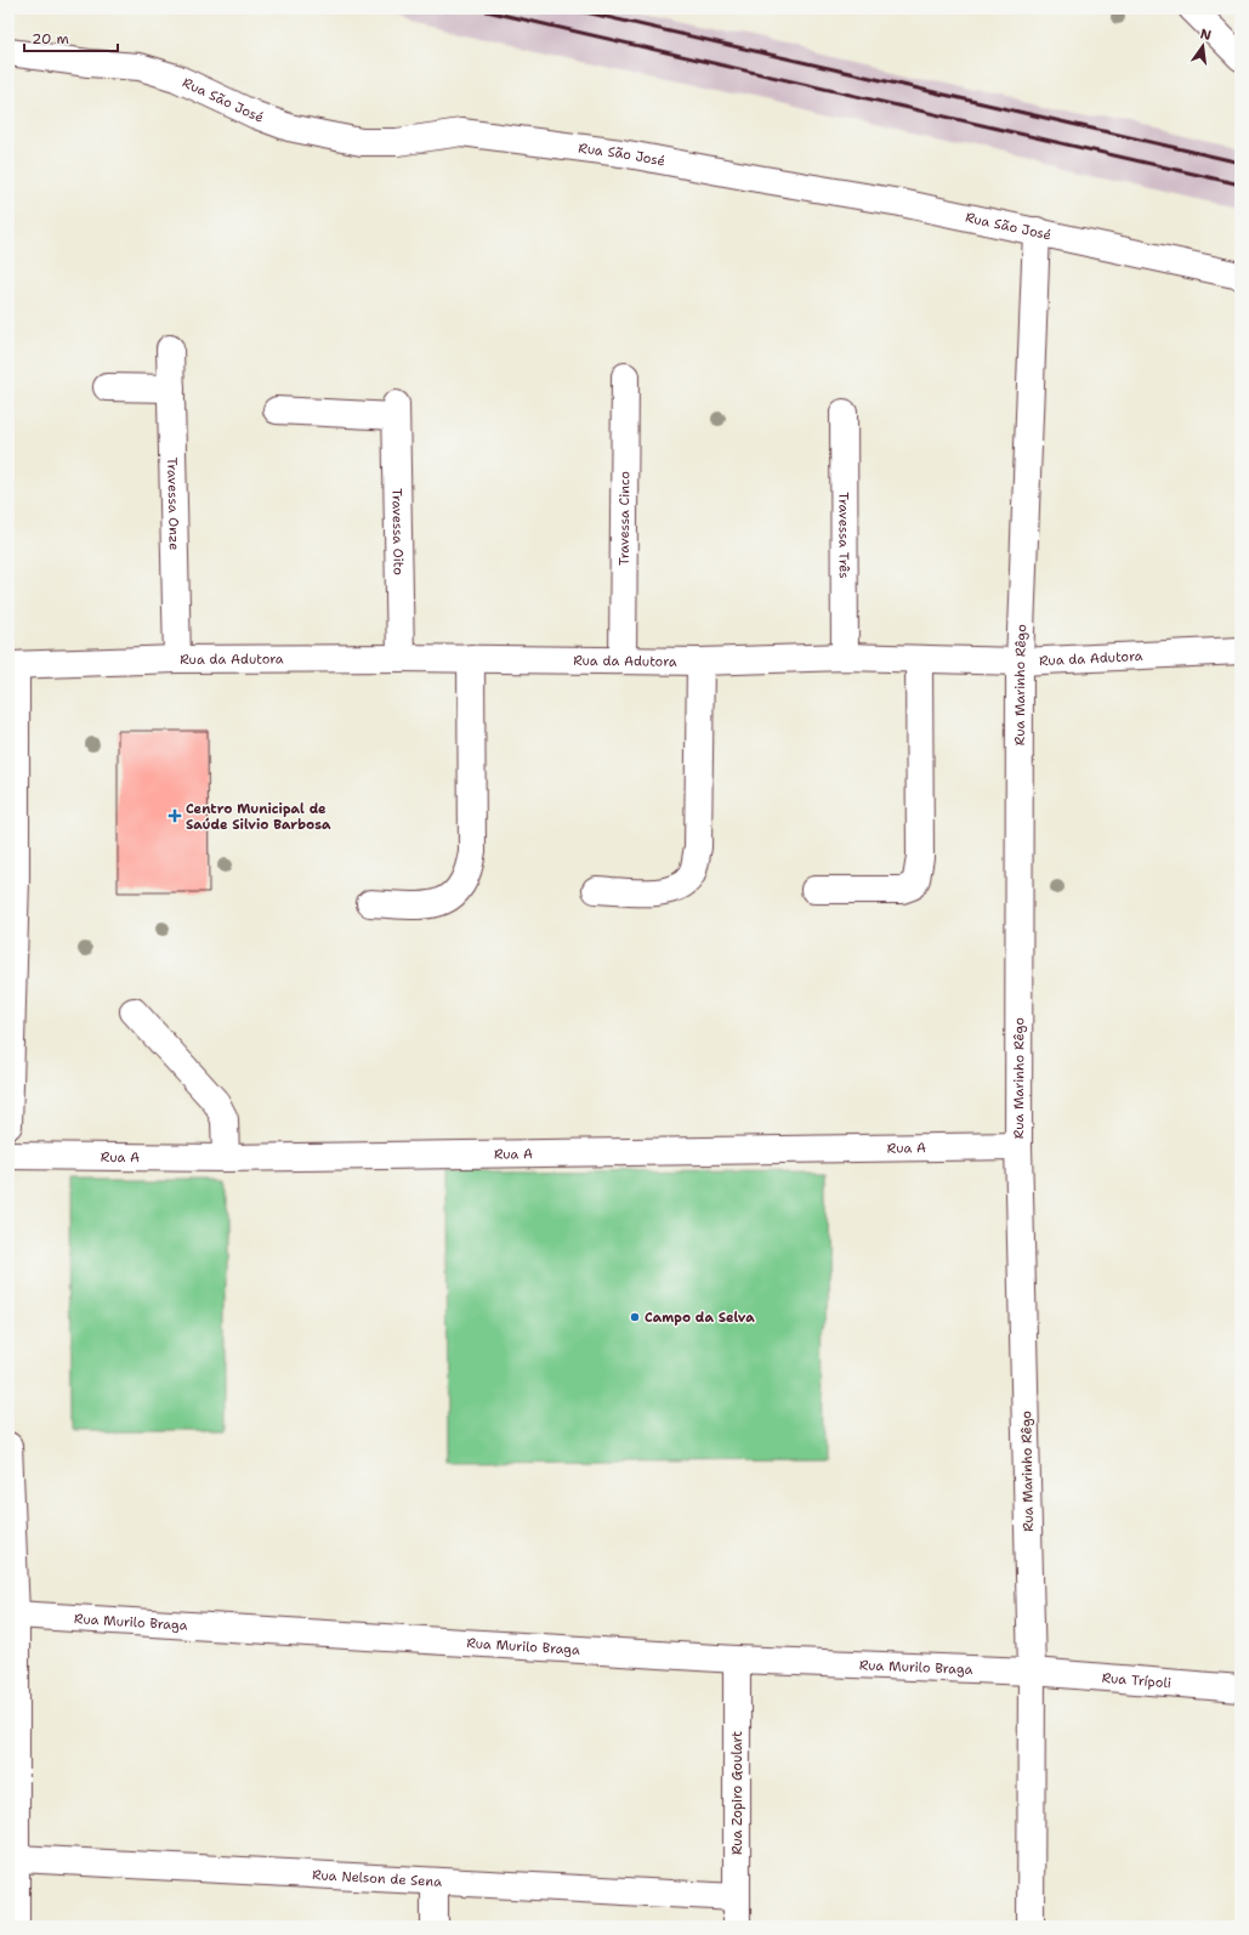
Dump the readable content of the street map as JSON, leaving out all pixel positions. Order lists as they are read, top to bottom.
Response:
{
  "streets": {
    "street": [
      "Rua São José",
      "Travessa Onze",
      "Travessa Cinco",
      "Travessa Oito",
      "Travessa Três",
      "Rua da Adutora",
      "Rua Marinho Rêgo",
      "Rua A",
      "Rua Murilo Braga",
      "Rua Trípoli",
      "Rua Zopiro Goulart",
      "Rua Nelson de Sena"
    ]
  },
  "crossings": [
    ["Rua São José", "Rua Marinho Rêgo"],
    ["Travessa Onze", "Rua da Adutora"],
    ["Travessa Cinco", "Rua da Adutora"],
    ["Travessa Oito", "Rua da Adutora"],
    ["Travessa Três", "Rua da Adutora"],
    ["Rua da Adutora", "Rua Marinho Rêgo"],
    ["Rua Marinho Rêgo", "Rua A"],
    ["Rua Marinho Rêgo", "Rua Murilo Braga"],
    ["Rua Marinho Rêgo", "Rua Trípoli"],
    ["Rua Murilo Braga", "Rua Trípoli"],
    ["Rua Murilo Braga", "Rua Zopiro Goulart"],
    ["Rua Zopiro Goulart", "Rua Nelson de Sena"]
  ],
  "places": {
    "health": ["Centro Municipal de Saúde Silvio Barbosa"],
    "other": ["Campo da Selva"]
  },
  "scale_bar": "20 m",
  "north": "top"
}
